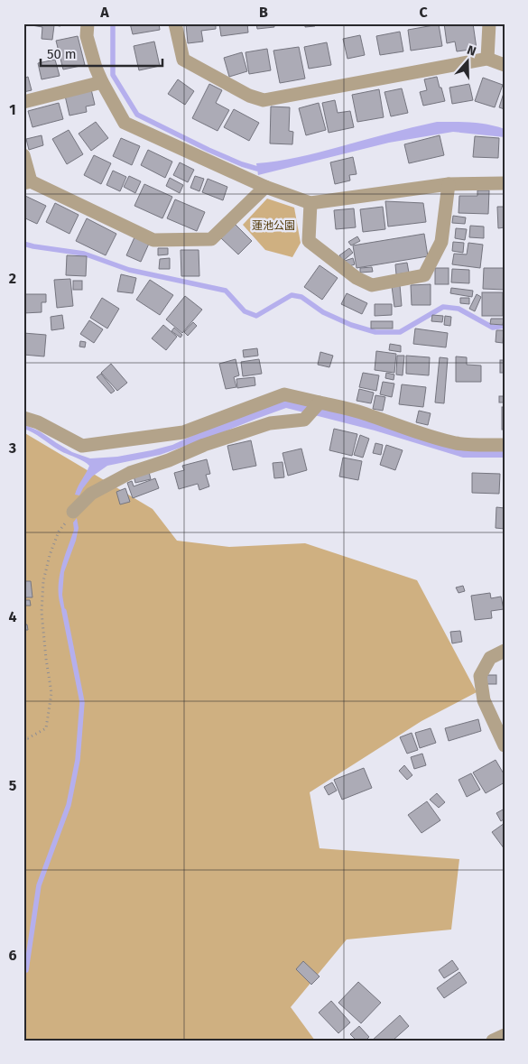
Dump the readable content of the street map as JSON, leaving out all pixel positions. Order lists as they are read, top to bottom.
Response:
{
  "parks": ["蓮池公園"],
  "scale_bar": "50 m",
  "north": "top",
  "grid": {
    "columns": ["A", "B", "C"],
    "rows": [
      "1",
      "2",
      "3",
      "4",
      "5",
      "6"
    ]
  }
}
